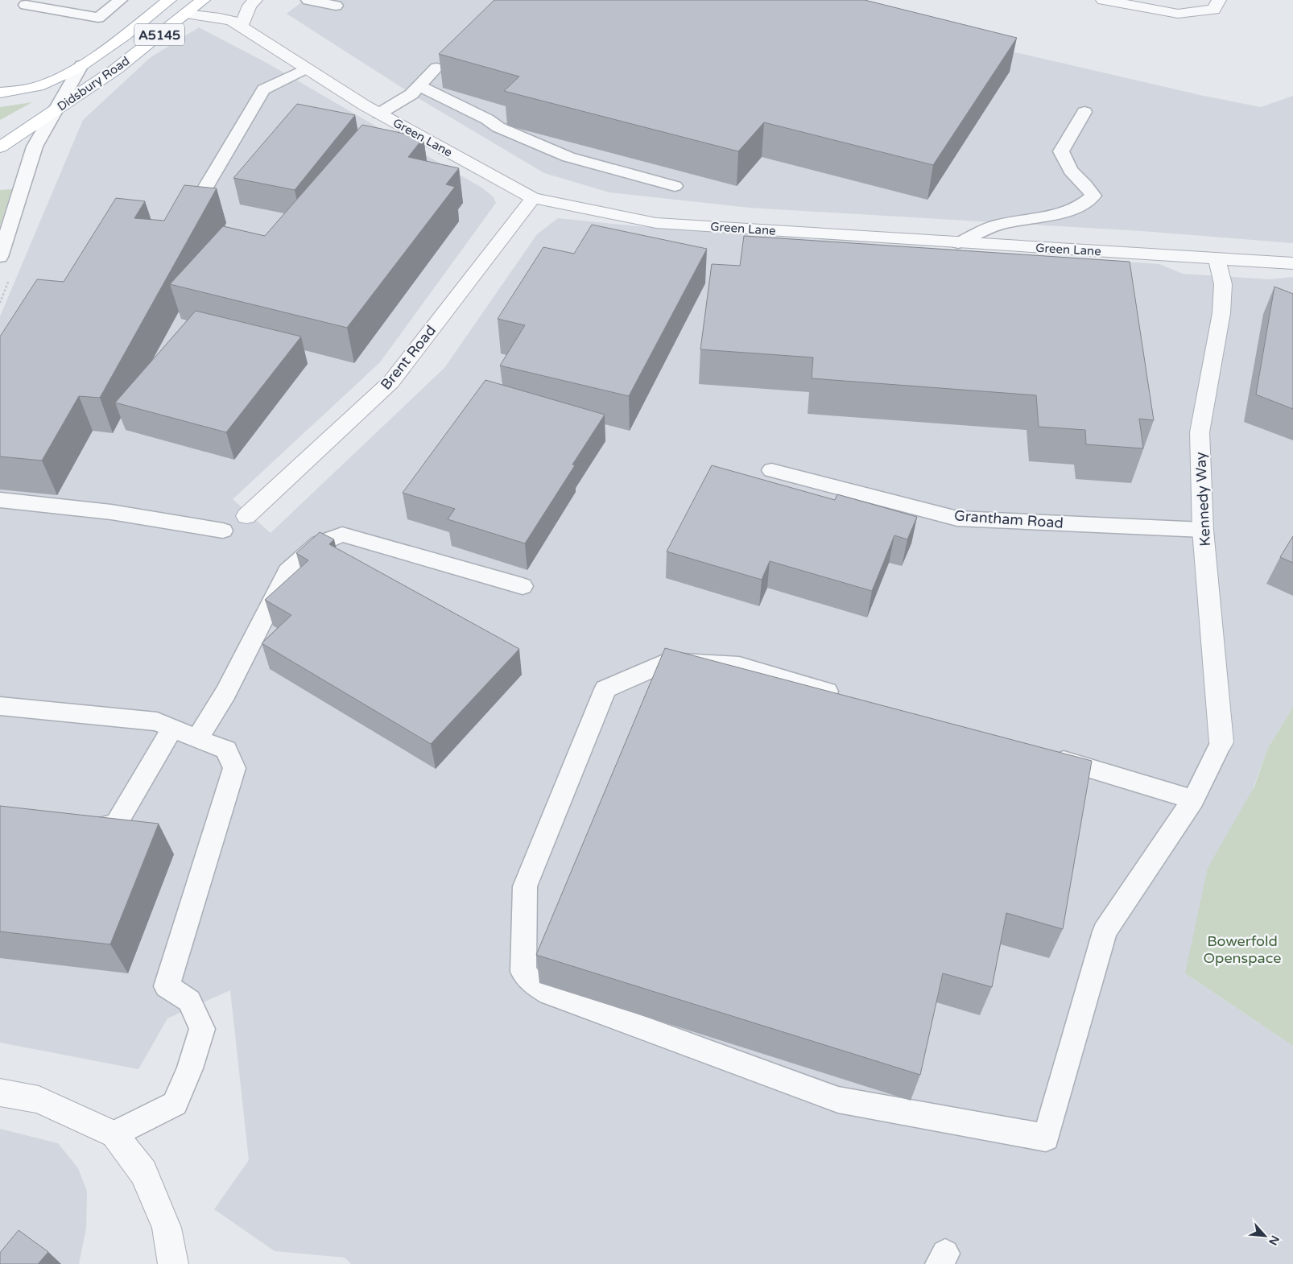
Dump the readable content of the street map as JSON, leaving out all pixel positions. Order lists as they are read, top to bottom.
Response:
{
  "streets": {
    "main road": ["A5145", "Didsbury Road"],
    "street": ["Green Lane", "Brent Road", "Kennedy Way"],
    "lane": ["Grantham Road"]
  },
  "crossings": [
    ["Didsbury Road", "Green Lane"],
    ["Green Lane", "Brent Road"],
    ["Green Lane", "Kennedy Way"],
    ["Kennedy Way", "Grantham Road"]
  ],
  "parks": ["Bowerfold Openspace"],
  "north": "bottom right"
}
